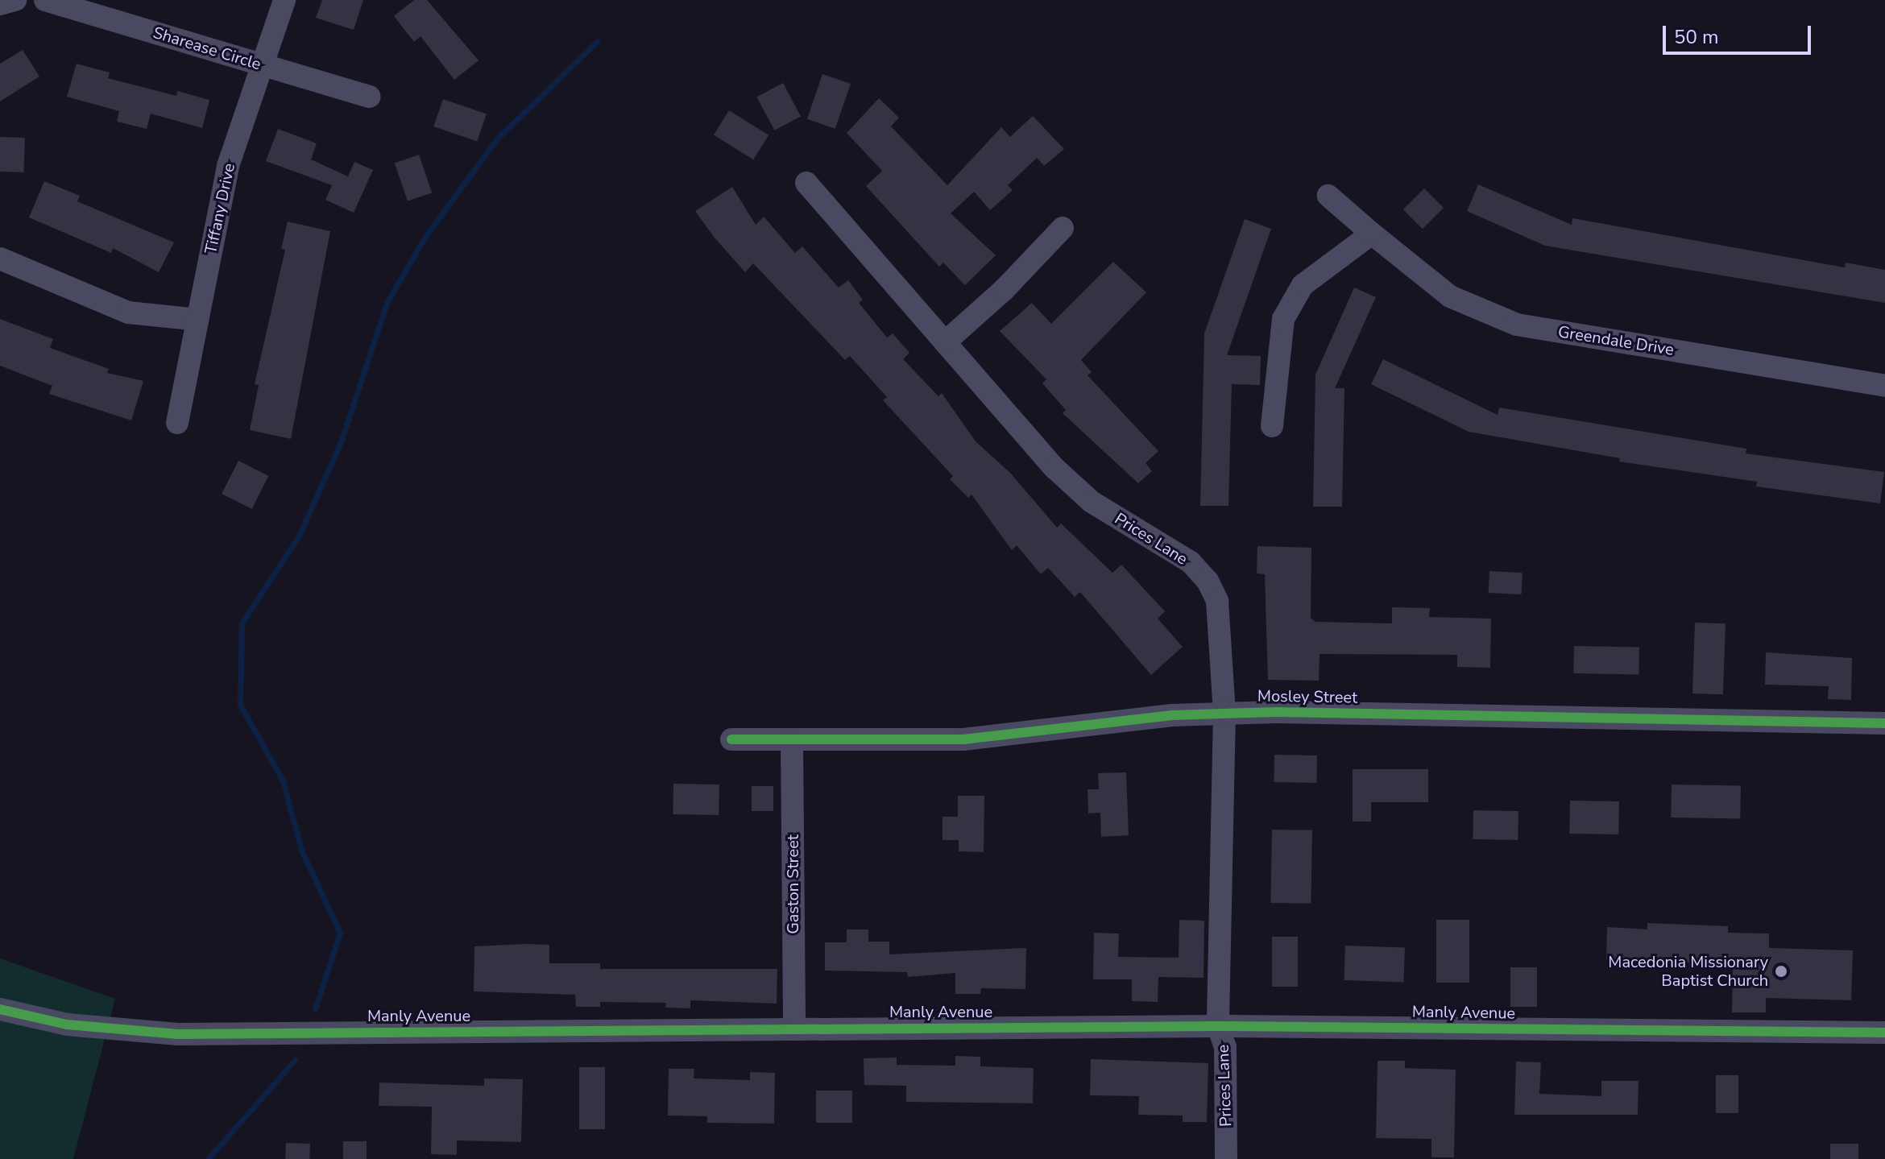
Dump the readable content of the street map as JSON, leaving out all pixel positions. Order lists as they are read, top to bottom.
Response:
{
  "streets": {
    "street": [
      "Sharease Circle",
      "Tiffany Drive",
      "Greendale Drive",
      "Prices Lane",
      "Mosley Street",
      "Gaston Street",
      "Manly Avenue"
    ]
  },
  "crossings": [
    ["Sharease Circle", "Tiffany Drive"],
    ["Prices Lane", "Mosley Street"],
    ["Prices Lane", "Manly Avenue"],
    ["Mosley Street", "Gaston Street"],
    ["Gaston Street", "Manly Avenue"]
  ],
  "places": ["Macedonia Missionary Baptist Church"],
  "scale_bar": "50 m"
}
